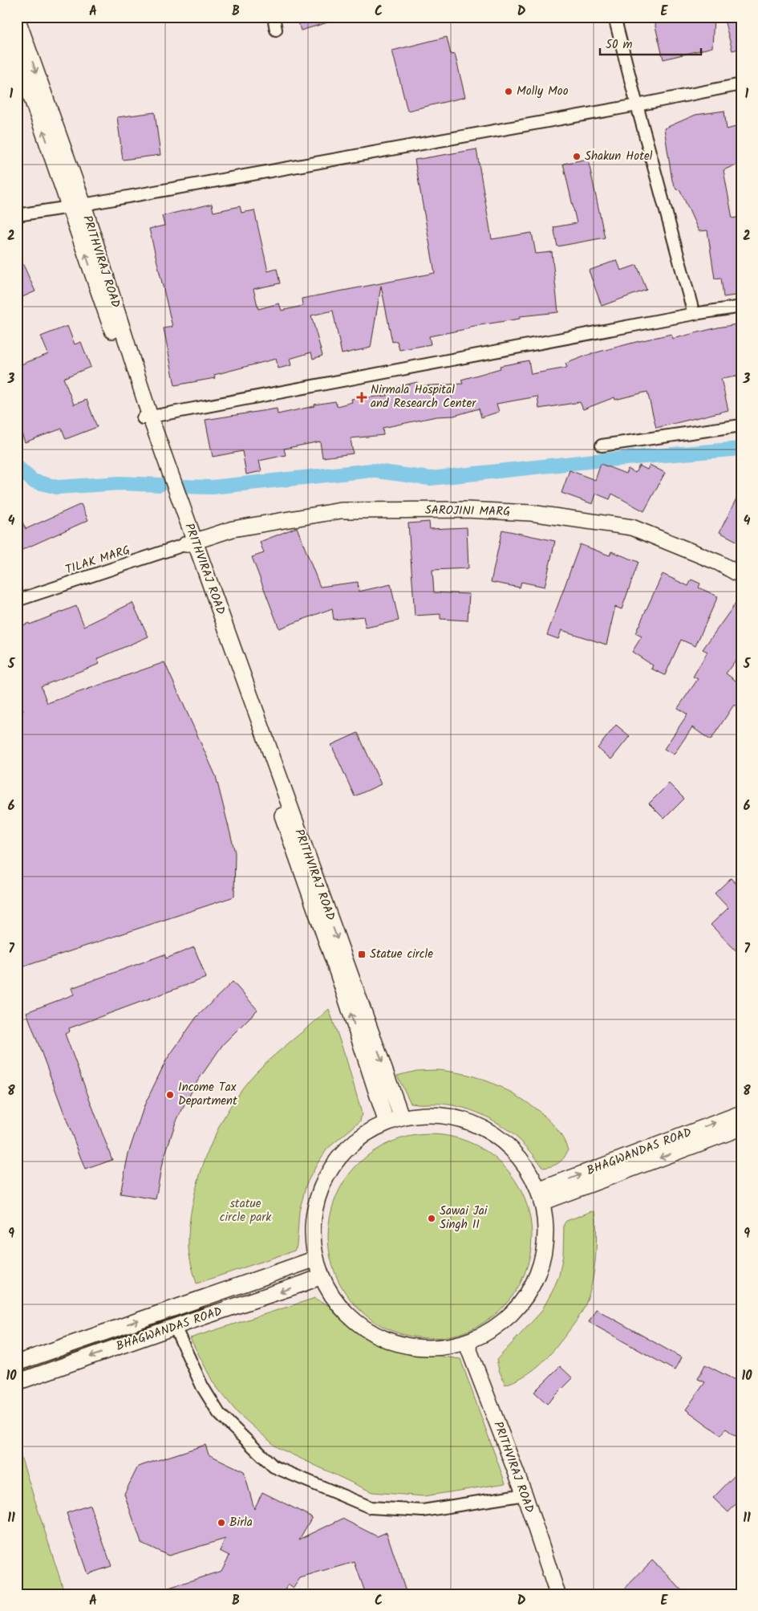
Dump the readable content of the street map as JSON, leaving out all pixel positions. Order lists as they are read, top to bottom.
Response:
{
  "streets": {
    "street": [
      "PRITHVIRAJ ROAD",
      "SAROJINI MARG",
      "TILAK MARG",
      "BHAGWANDAS ROAD"
    ]
  },
  "crossings": [
    ["PRITHVIRAJ ROAD", "SAROJINI MARG"],
    ["PRITHVIRAJ ROAD", "TILAK MARG"],
    ["SAROJINI MARG", "TILAK MARG"]
  ],
  "parks": ["statue circle park"],
  "places": {
    "other": [
      "Molly Moo",
      "Shakun Hotel",
      "Income Tax Department",
      "Sawai Jai Singh II",
      "Birla"
    ],
    "health": ["Nirmala Hospital and Research Center"],
    "transit": ["Statue circle"]
  },
  "scale_bar": "50 m",
  "grid": {
    "columns": [
      "A",
      "B",
      "C",
      "D",
      "E"
    ],
    "rows": [
      "1",
      "2",
      "3",
      "4",
      "5",
      "6",
      "7",
      "8",
      "9",
      "10",
      "11"
    ]
  }
}
